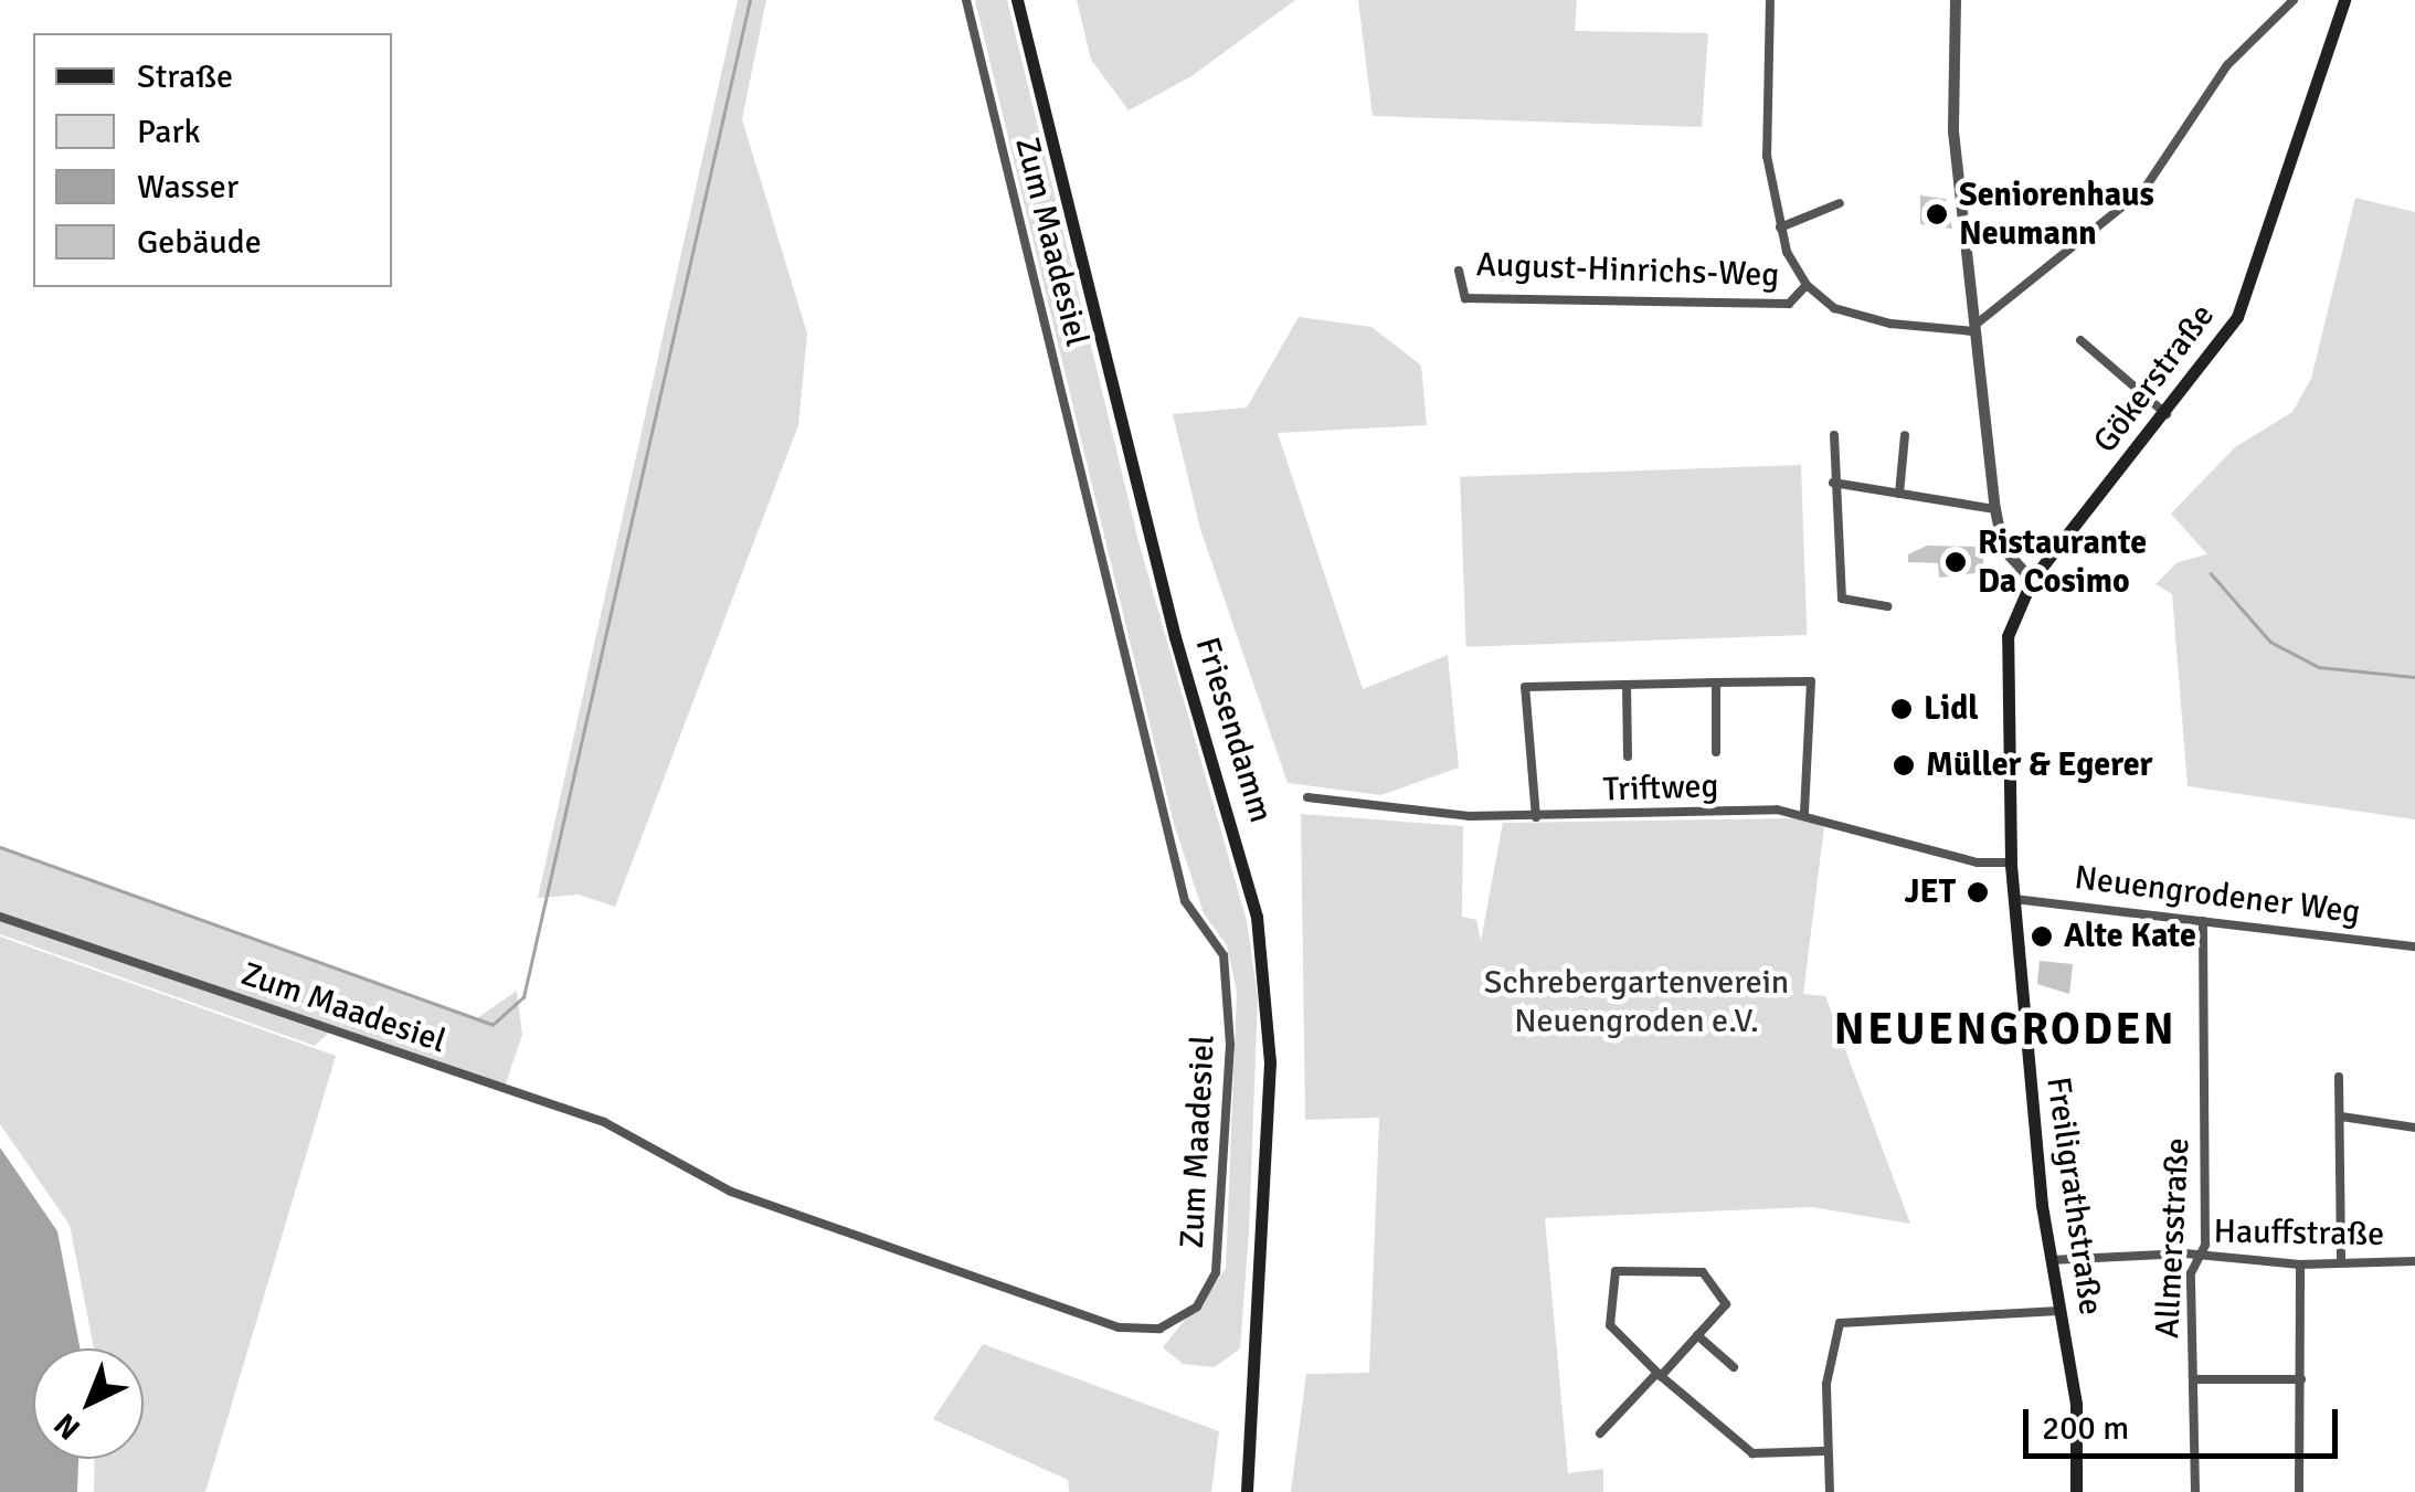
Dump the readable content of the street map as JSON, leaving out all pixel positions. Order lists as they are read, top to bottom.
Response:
{
  "streets": {
    "main road": ["Gökerstraße", "Friesendamm", "Freiligrathstraße"],
    "street": [
      "Zum Maadesiel",
      "August-Hinrichs-Weg",
      "Triftweg",
      "Neuengrodener Weg",
      "Hauffstraße",
      "Allmersstraße"
    ]
  },
  "crossings": [
    ["Gökerstraße", "Freiligrathstraße"],
    ["Triftweg", "Freiligrathstraße"],
    ["Neuengrodener Weg", "Freiligrathstraße"],
    ["Neuengrodener Weg", "Allmersstraße"],
    ["Freiligrathstraße", "Hauffstraße"],
    ["Hauffstraße", "Allmersstraße"]
  ],
  "districts": ["NEUENGRODEN"],
  "parks": ["Schrebergartenverein Neuengroden e.V."],
  "places": [
    "Seniorenhaus Neumann",
    "Ristaurante Da Cosimo",
    "Lidl",
    "Müller & Egerer",
    "JET",
    "Alte Kate"
  ],
  "legend": [
    "Straße",
    "Park",
    "Wasser",
    "Gebäude"
  ],
  "scale_bar": "200 m",
  "north": "bottom left"
}
